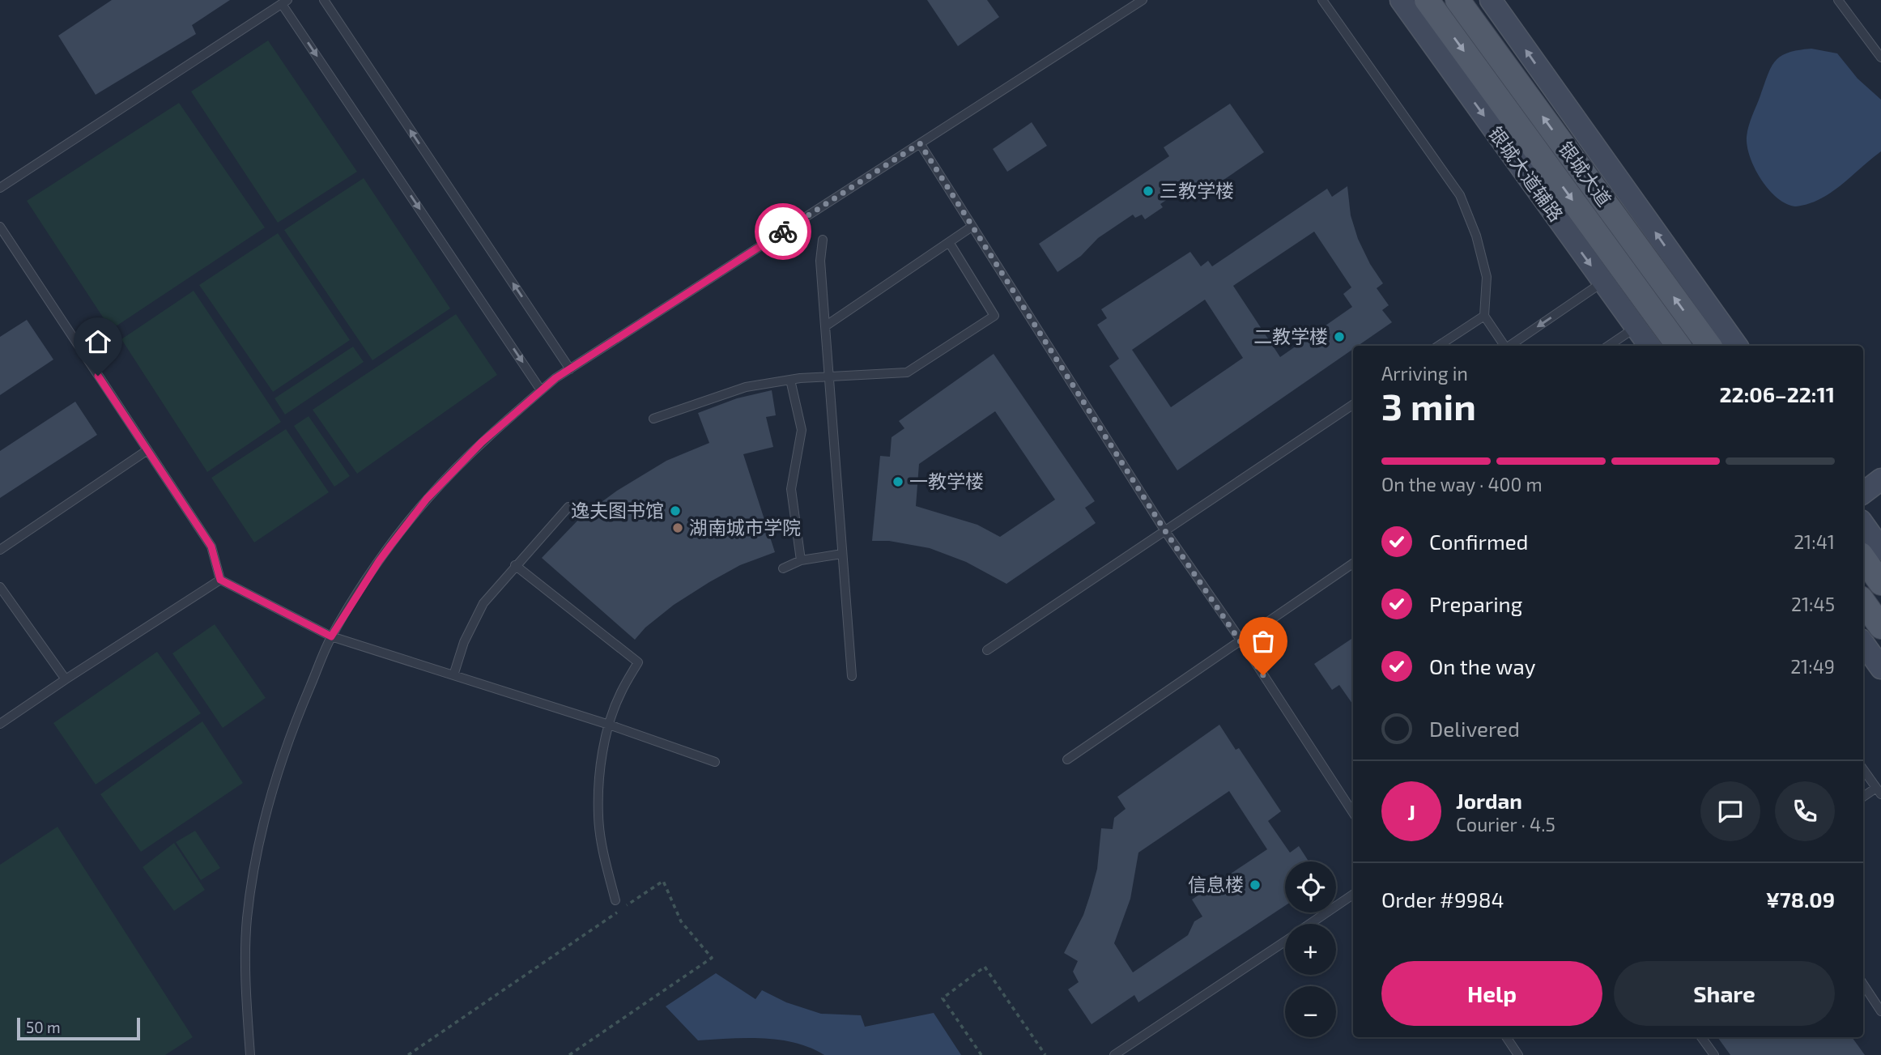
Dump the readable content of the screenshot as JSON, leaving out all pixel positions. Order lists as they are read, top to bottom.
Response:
{
  "streets": {
    "main road": ["银城大道"],
    "street": ["银城大道辅路"]
  },
  "places": [
    "三教学楼",
    "二教学楼",
    "一教学楼",
    "逸夫图书馆",
    "湖南城市学院",
    "信息楼"
  ],
  "scale_bar": "50 m",
  "page": {
    "heading": ["3 min", "Arriving in", "22:06–22:11"],
    "panel": [
      "Jordan",
      "Courier · 4.5",
      "Order #9984",
      "¥78.09"
    ],
    "bar": "On the way · 400 m",
    "list": [
      ["Confirmed", "21:41"],
      ["Preparing", "21:45"],
      ["On the way", "21:49"],
      "Delivered"
    ],
    "round": "J",
    "map_buttons": ["+", "−"],
    "buttons": ["Help", "Share"],
    "scale": "50 m"
  }
}
